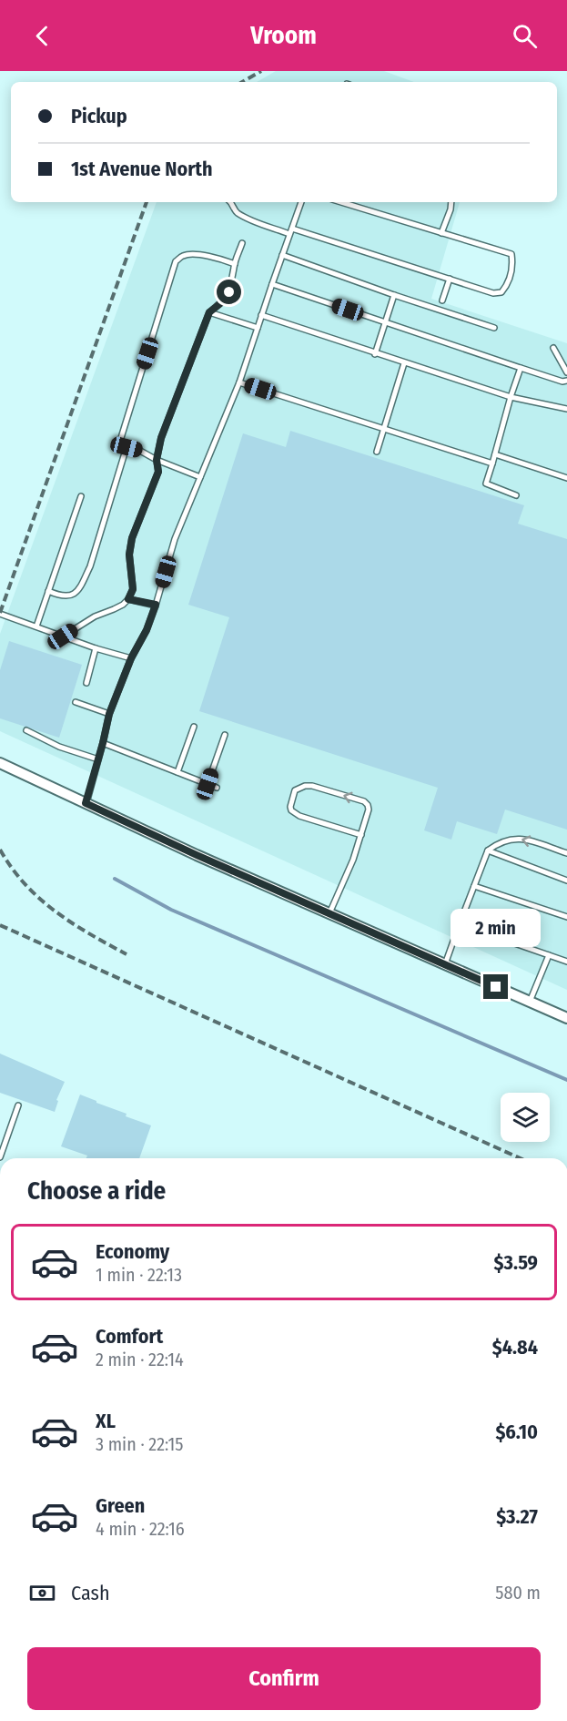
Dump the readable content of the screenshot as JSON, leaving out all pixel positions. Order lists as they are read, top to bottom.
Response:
{
  "page": {
    "header": "Vroom",
    "banner": ["Pickup", "1st Avenue North"],
    "bubble": "2 min",
    "heading": "Choose a ride",
    "list": [
      {
        "name": "Economy",
        "note": "1 min · 22:13",
        "value": "$3.59"
      },
      {
        "name": "Comfort",
        "note": "2 min · 22:14",
        "value": "$4.84"
      },
      {
        "name": "XL",
        "note": "3 min · 22:15",
        "value": "$6.10"
      },
      {
        "name": "Green",
        "note": "4 min · 22:16",
        "value": "$3.27"
      }
    ],
    "pay": ["Cash", "580 m"],
    "buttons": "Confirm"
  }
}
